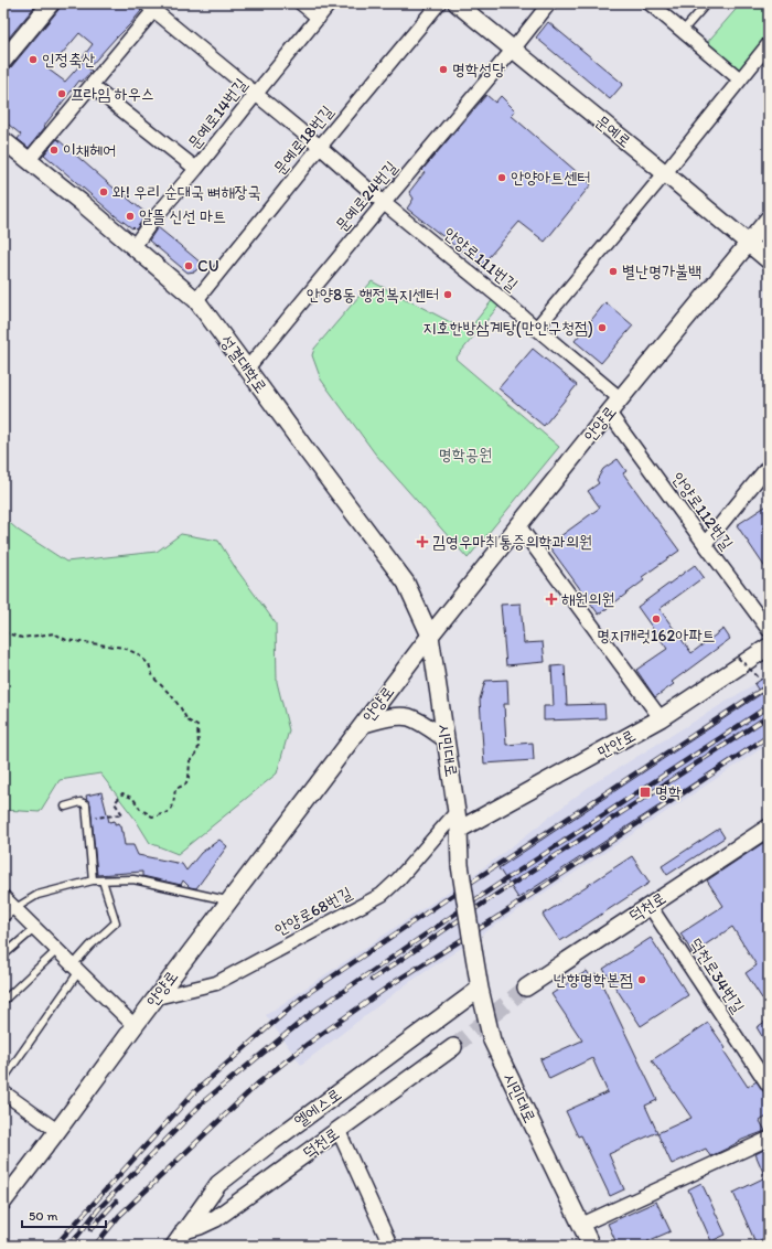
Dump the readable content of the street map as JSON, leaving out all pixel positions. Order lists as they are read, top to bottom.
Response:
{
  "streets": {
    "street": [
      "문예로14번길",
      "문예로",
      "문예로18번길",
      "문예로24번길",
      "안양로111번길",
      "성결대학로",
      "안양로",
      "안양로112번길",
      "만안로",
      "시민대로",
      "덕천로",
      "안양로68번길",
      "덕천로34번길",
      "엘에스로"
    ]
  },
  "crossings": [
    ["문예로14번길", "안양로111번길"],
    ["문예로14번길", "성결대학로"],
    ["문예로", "문예로24번길"],
    ["문예로", "안양로"],
    ["문예로18번길", "안양로111번길"],
    ["문예로18번길", "성결대학로"],
    ["문예로24번길", "안양로111번길"],
    ["문예로24번길", "성결대학로"],
    ["안양로111번길", "안양로"],
    ["성결대학로", "안양로"],
    ["성결대학로", "시민대로"],
    ["안양로", "안양로112번길"],
    ["안양로", "시민대로"],
    ["안양로", "안양로68번길"],
    ["만안로", "시민대로"],
    ["시민대로", "안양로68번길"],
    ["시민대로", "엘에스로"],
    ["덕천로", "덕천로34번길"],
    ["덕천로", "엘에스로"]
  ],
  "parks": ["명학공원"],
  "places": {
    "other": [
      "인정축산",
      "명학성당",
      "프라임 하우스",
      "이채헤어",
      "안양아트센터",
      "와! 우리 순대국 뼈해장국",
      "알뜰 신선 마트",
      "CU",
      "별난명가불백",
      "안양8동 행정복지센터",
      "지호한방삼계탕(만안구청점)",
      "명지캐럿162아파트",
      "난향명학본점"
    ],
    "health": ["김영우마취통증의학과의원", "해원의원"],
    "transit": ["명학"]
  },
  "scale_bar": "50 m"
}
